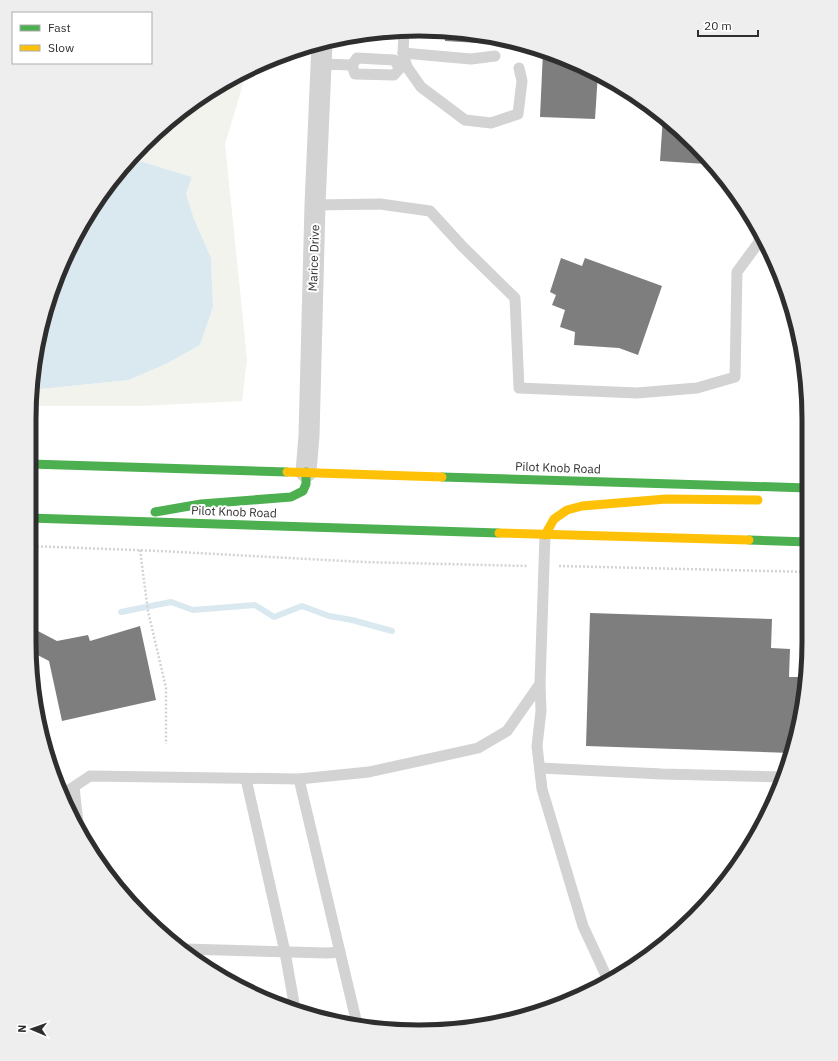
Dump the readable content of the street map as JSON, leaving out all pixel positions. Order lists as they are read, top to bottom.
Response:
{
  "streets": {
    "main road": ["Pilot Knob Road"],
    "street": ["Marice Drive"]
  },
  "crossings": [
    ["Marice Drive", "Pilot Knob Road"]
  ],
  "legend": ["Fast", "Slow"],
  "scale_bar": "20 m",
  "north": "left"
}
